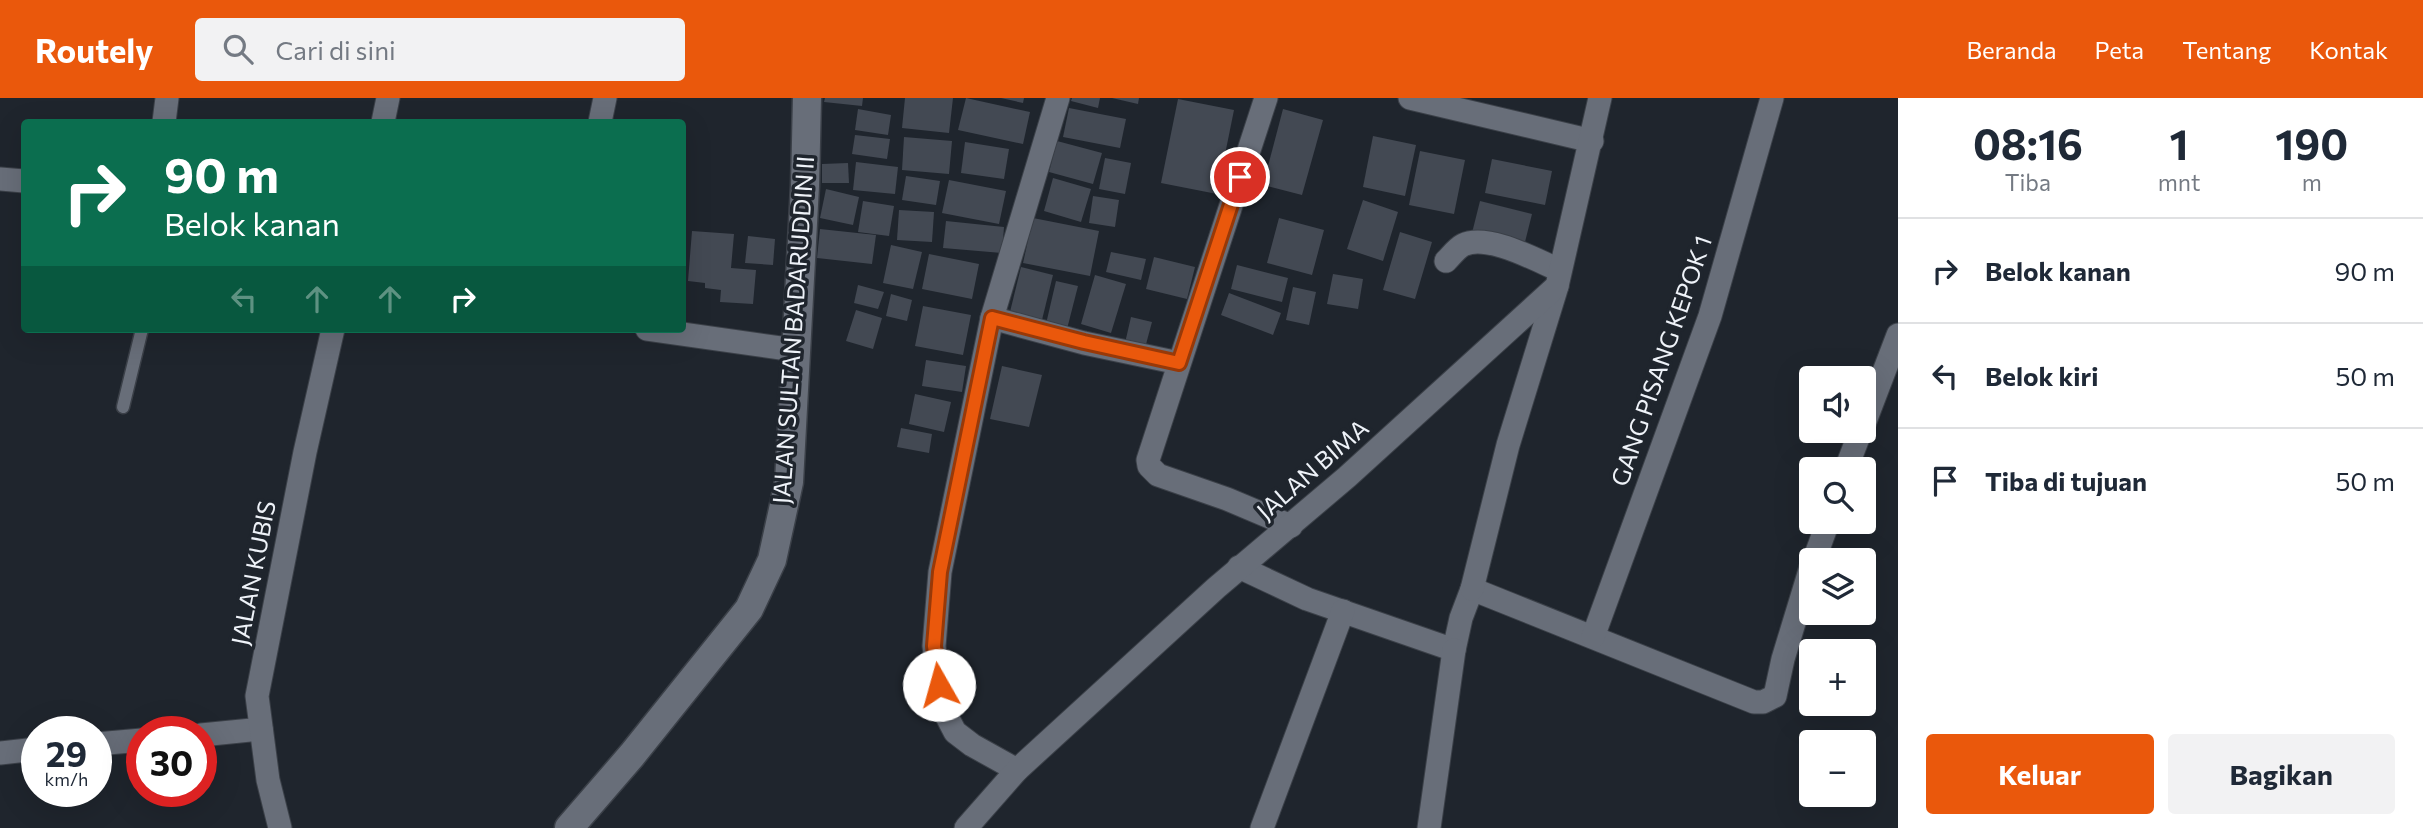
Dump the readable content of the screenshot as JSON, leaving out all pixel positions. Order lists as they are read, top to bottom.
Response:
{
  "streets": {
    "street": [
      "JALAN SULTAN BADARUDDIN II",
      "GANG PISANG KEPOK 1",
      "JALAN BIMA",
      "JALAN KUBIS"
    ]
  },
  "page": {
    "header": "Routely",
    "search": "Cari di sini",
    "nav": [
      "Beranda",
      "Peta",
      "Tentang",
      "Kontak"
    ],
    "eta": [
      "08:16",
      "Tiba",
      "1",
      "mnt",
      "190",
      "m"
    ],
    "turn": ["90 m", "Belok kanan"],
    "list": [
      {
        "name": "Belok kanan",
        "value": "90 m"
      },
      {
        "name": "Belok kiri",
        "value": "50 m"
      },
      {
        "name": "Tiba di tujuan",
        "value": "50 m"
      }
    ],
    "map_buttons": ["+", "−"],
    "speed": "29 km/h",
    "limit": "30",
    "buttons": ["Keluar", "Bagikan"]
  }
}
